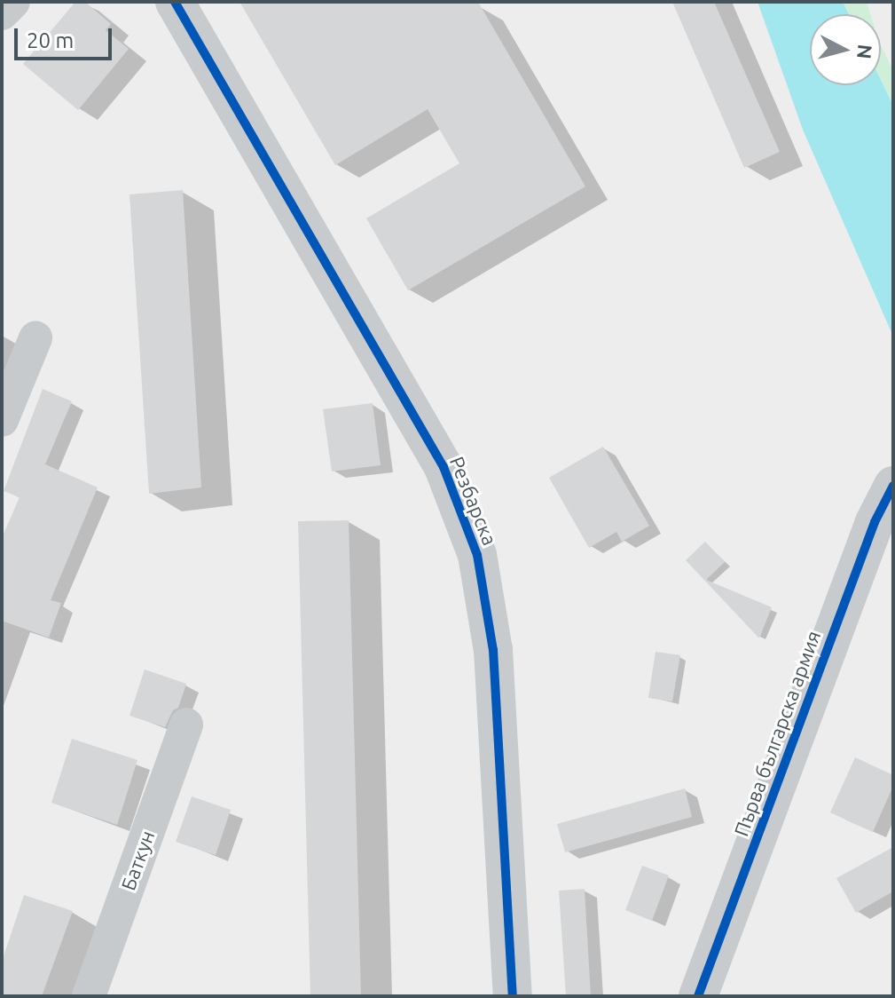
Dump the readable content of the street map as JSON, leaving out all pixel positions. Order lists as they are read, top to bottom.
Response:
{
  "streets": {
    "street": ["Резбарска", "Първа българска армия", "Баткун"]
  },
  "scale_bar": "20 m",
  "north": "right"
}
